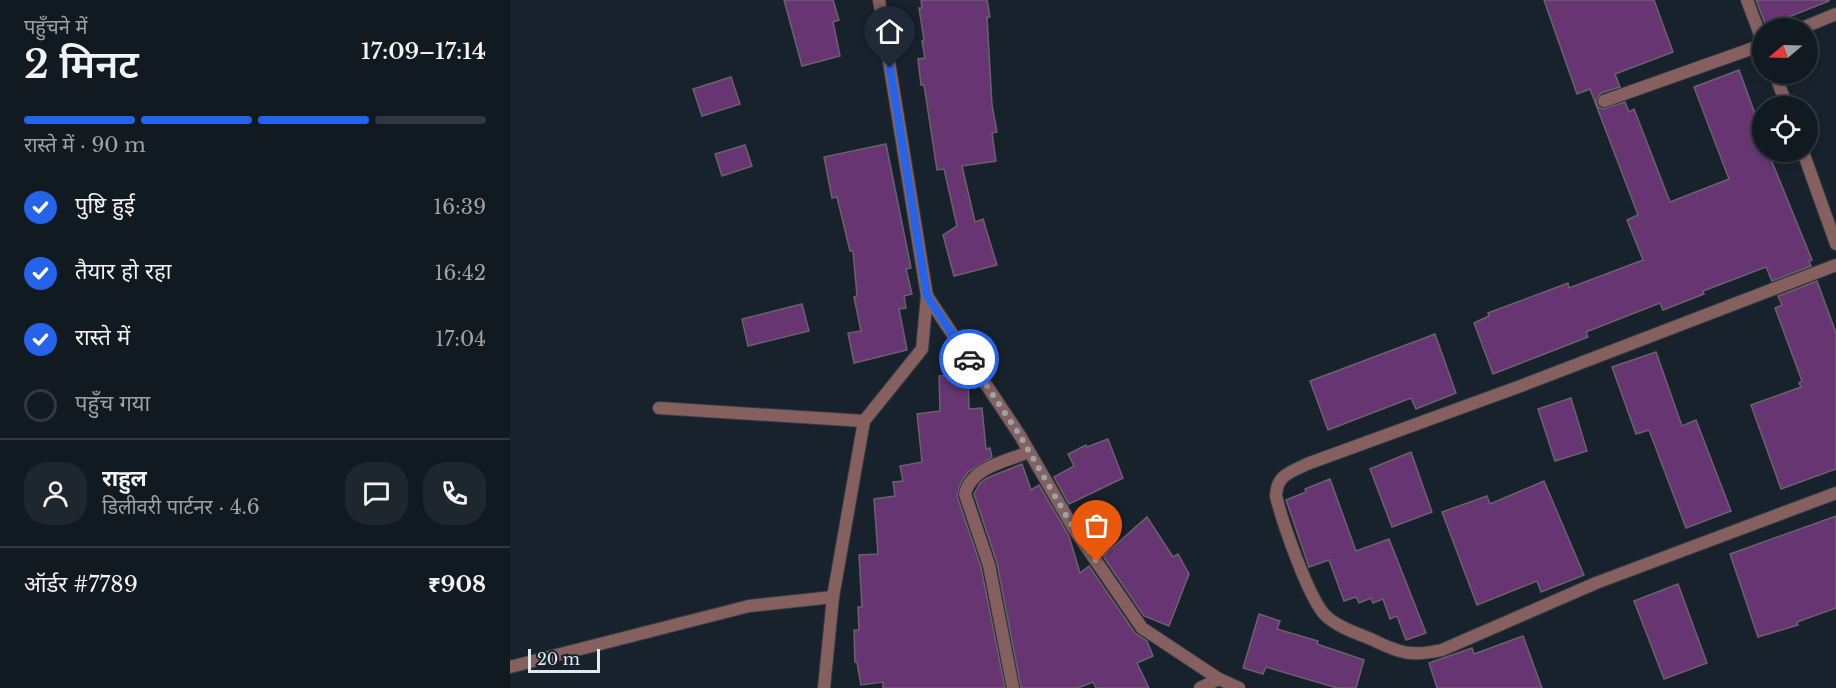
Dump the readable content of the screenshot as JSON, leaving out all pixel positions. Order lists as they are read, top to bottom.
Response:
{
  "scale_bar": "20 m",
  "north": "left",
  "page": {
    "heading": ["2 मिनट", "पहुँचने में", "17:09–17:14"],
    "panel": [
      "राहुल",
      "डिलीवरी पार्टनर · 4.6",
      "ऑर्डर #7789",
      "₹908"
    ],
    "bar": "रास्ते में · 90 m",
    "list": [
      ["पुष्टि हुई", "16:39"],
      ["तैयार हो रहा", "16:42"],
      ["रास्ते में", "17:04"],
      "पहुँच गया"
    ],
    "scale": "20 m"
  }
}
